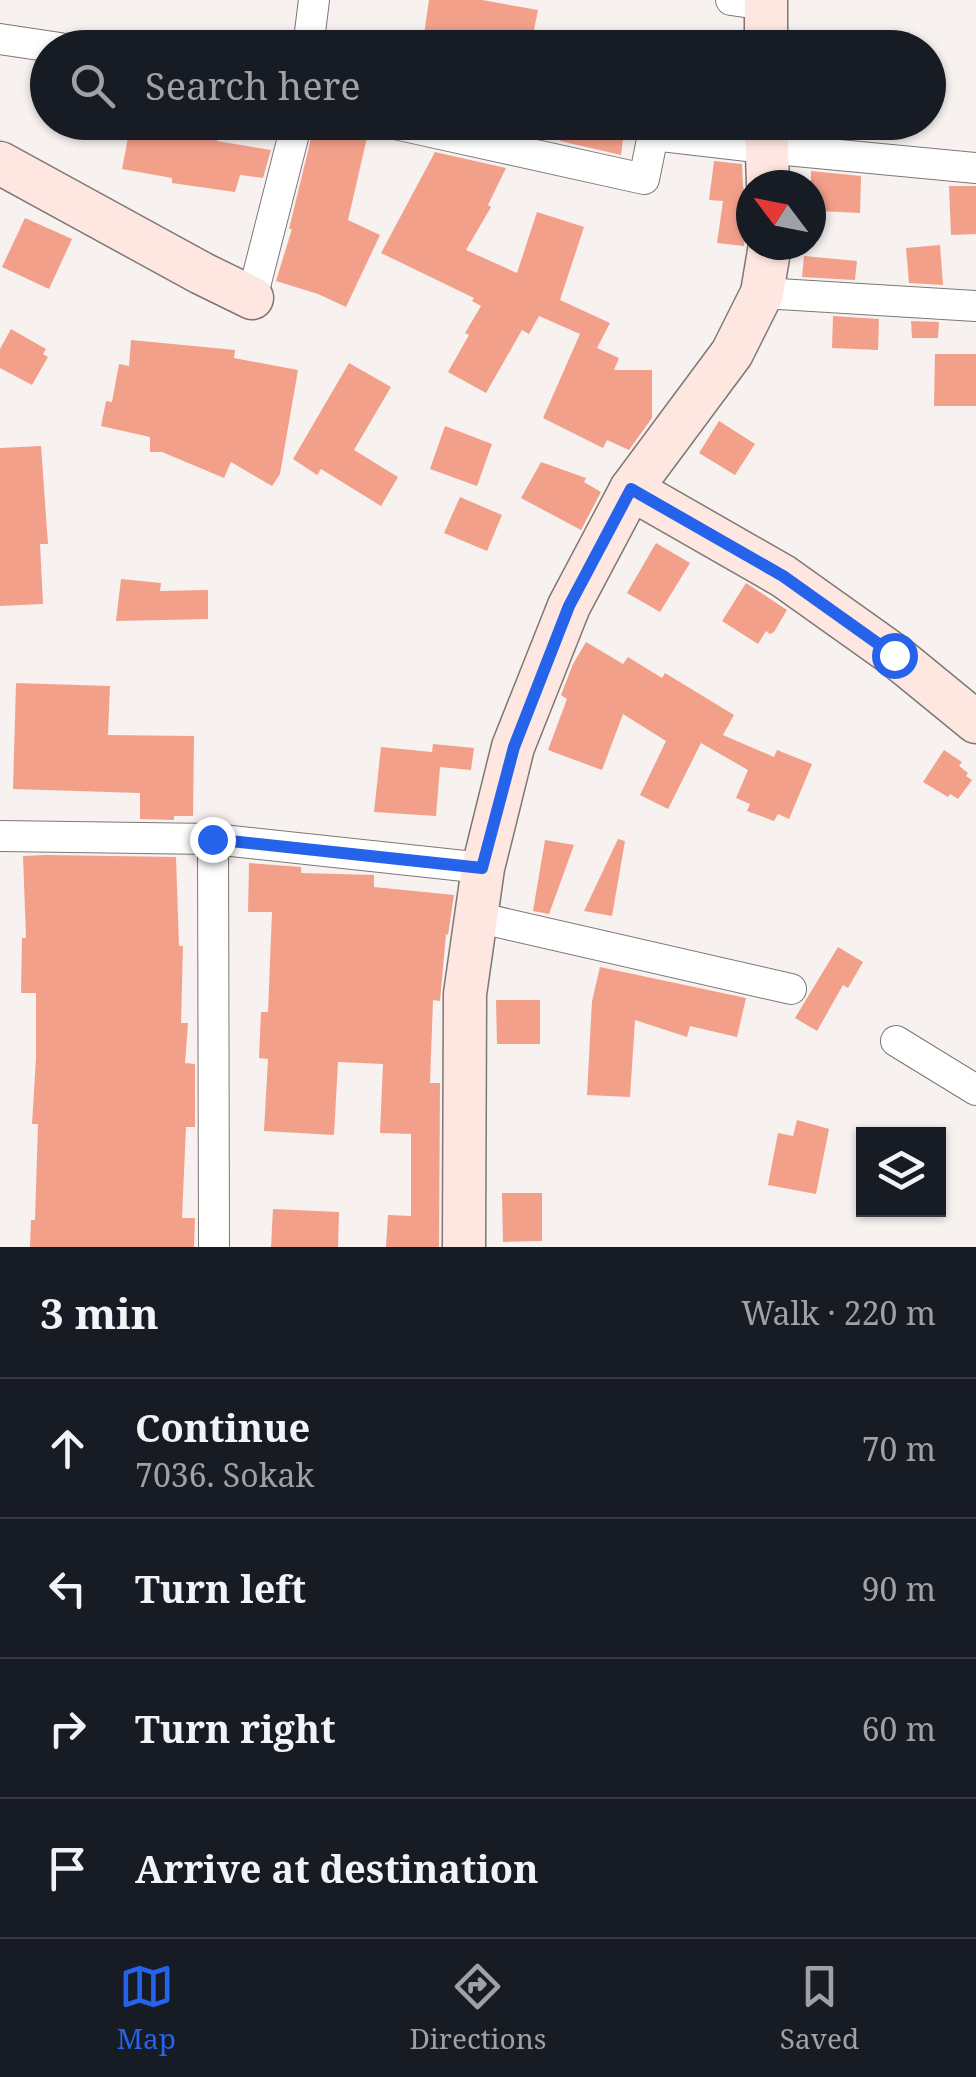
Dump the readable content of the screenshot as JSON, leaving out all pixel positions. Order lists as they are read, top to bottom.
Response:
{
  "north": "top left",
  "page": {
    "search": "Search here",
    "heading": ["3 min", "Walk · 220 m"],
    "list": [
      ["Continue", "7036. Sokak", "70 m"],
      ["Turn left", "90 m"],
      ["Turn right", "60 m"],
      "Arrive at destination"
    ],
    "nav": ["Map", "Directions", "Saved"]
  }
}
